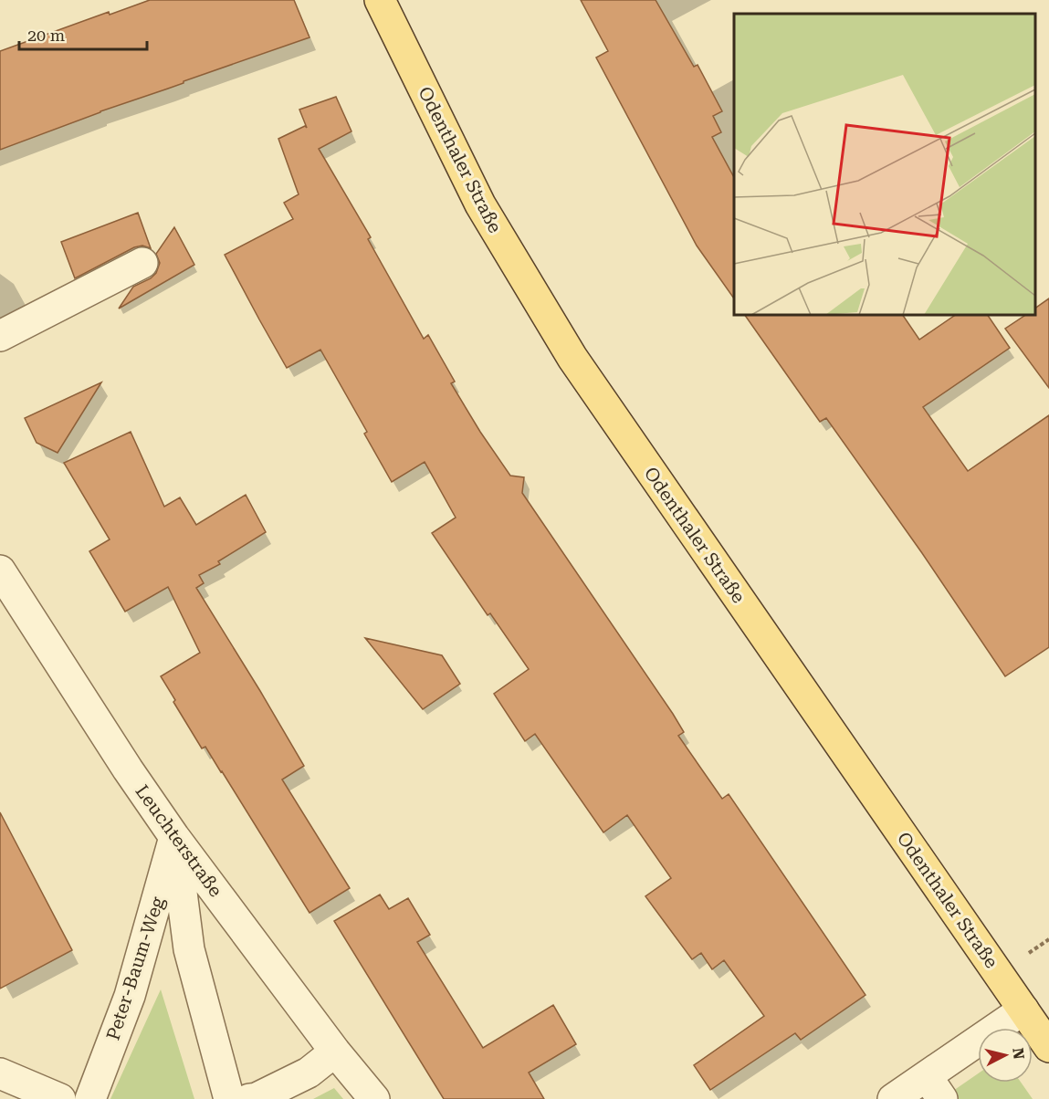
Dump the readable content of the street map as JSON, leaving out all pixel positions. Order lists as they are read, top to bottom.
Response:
{
  "streets": {
    "main road": ["Odenthaler Straße"],
    "street": ["Leuchterstraße", "Peter-Baum-Weg"]
  },
  "crossings": [
    ["Leuchterstraße", "Peter-Baum-Weg"]
  ],
  "scale_bar": "20 m",
  "north": "right"
}
